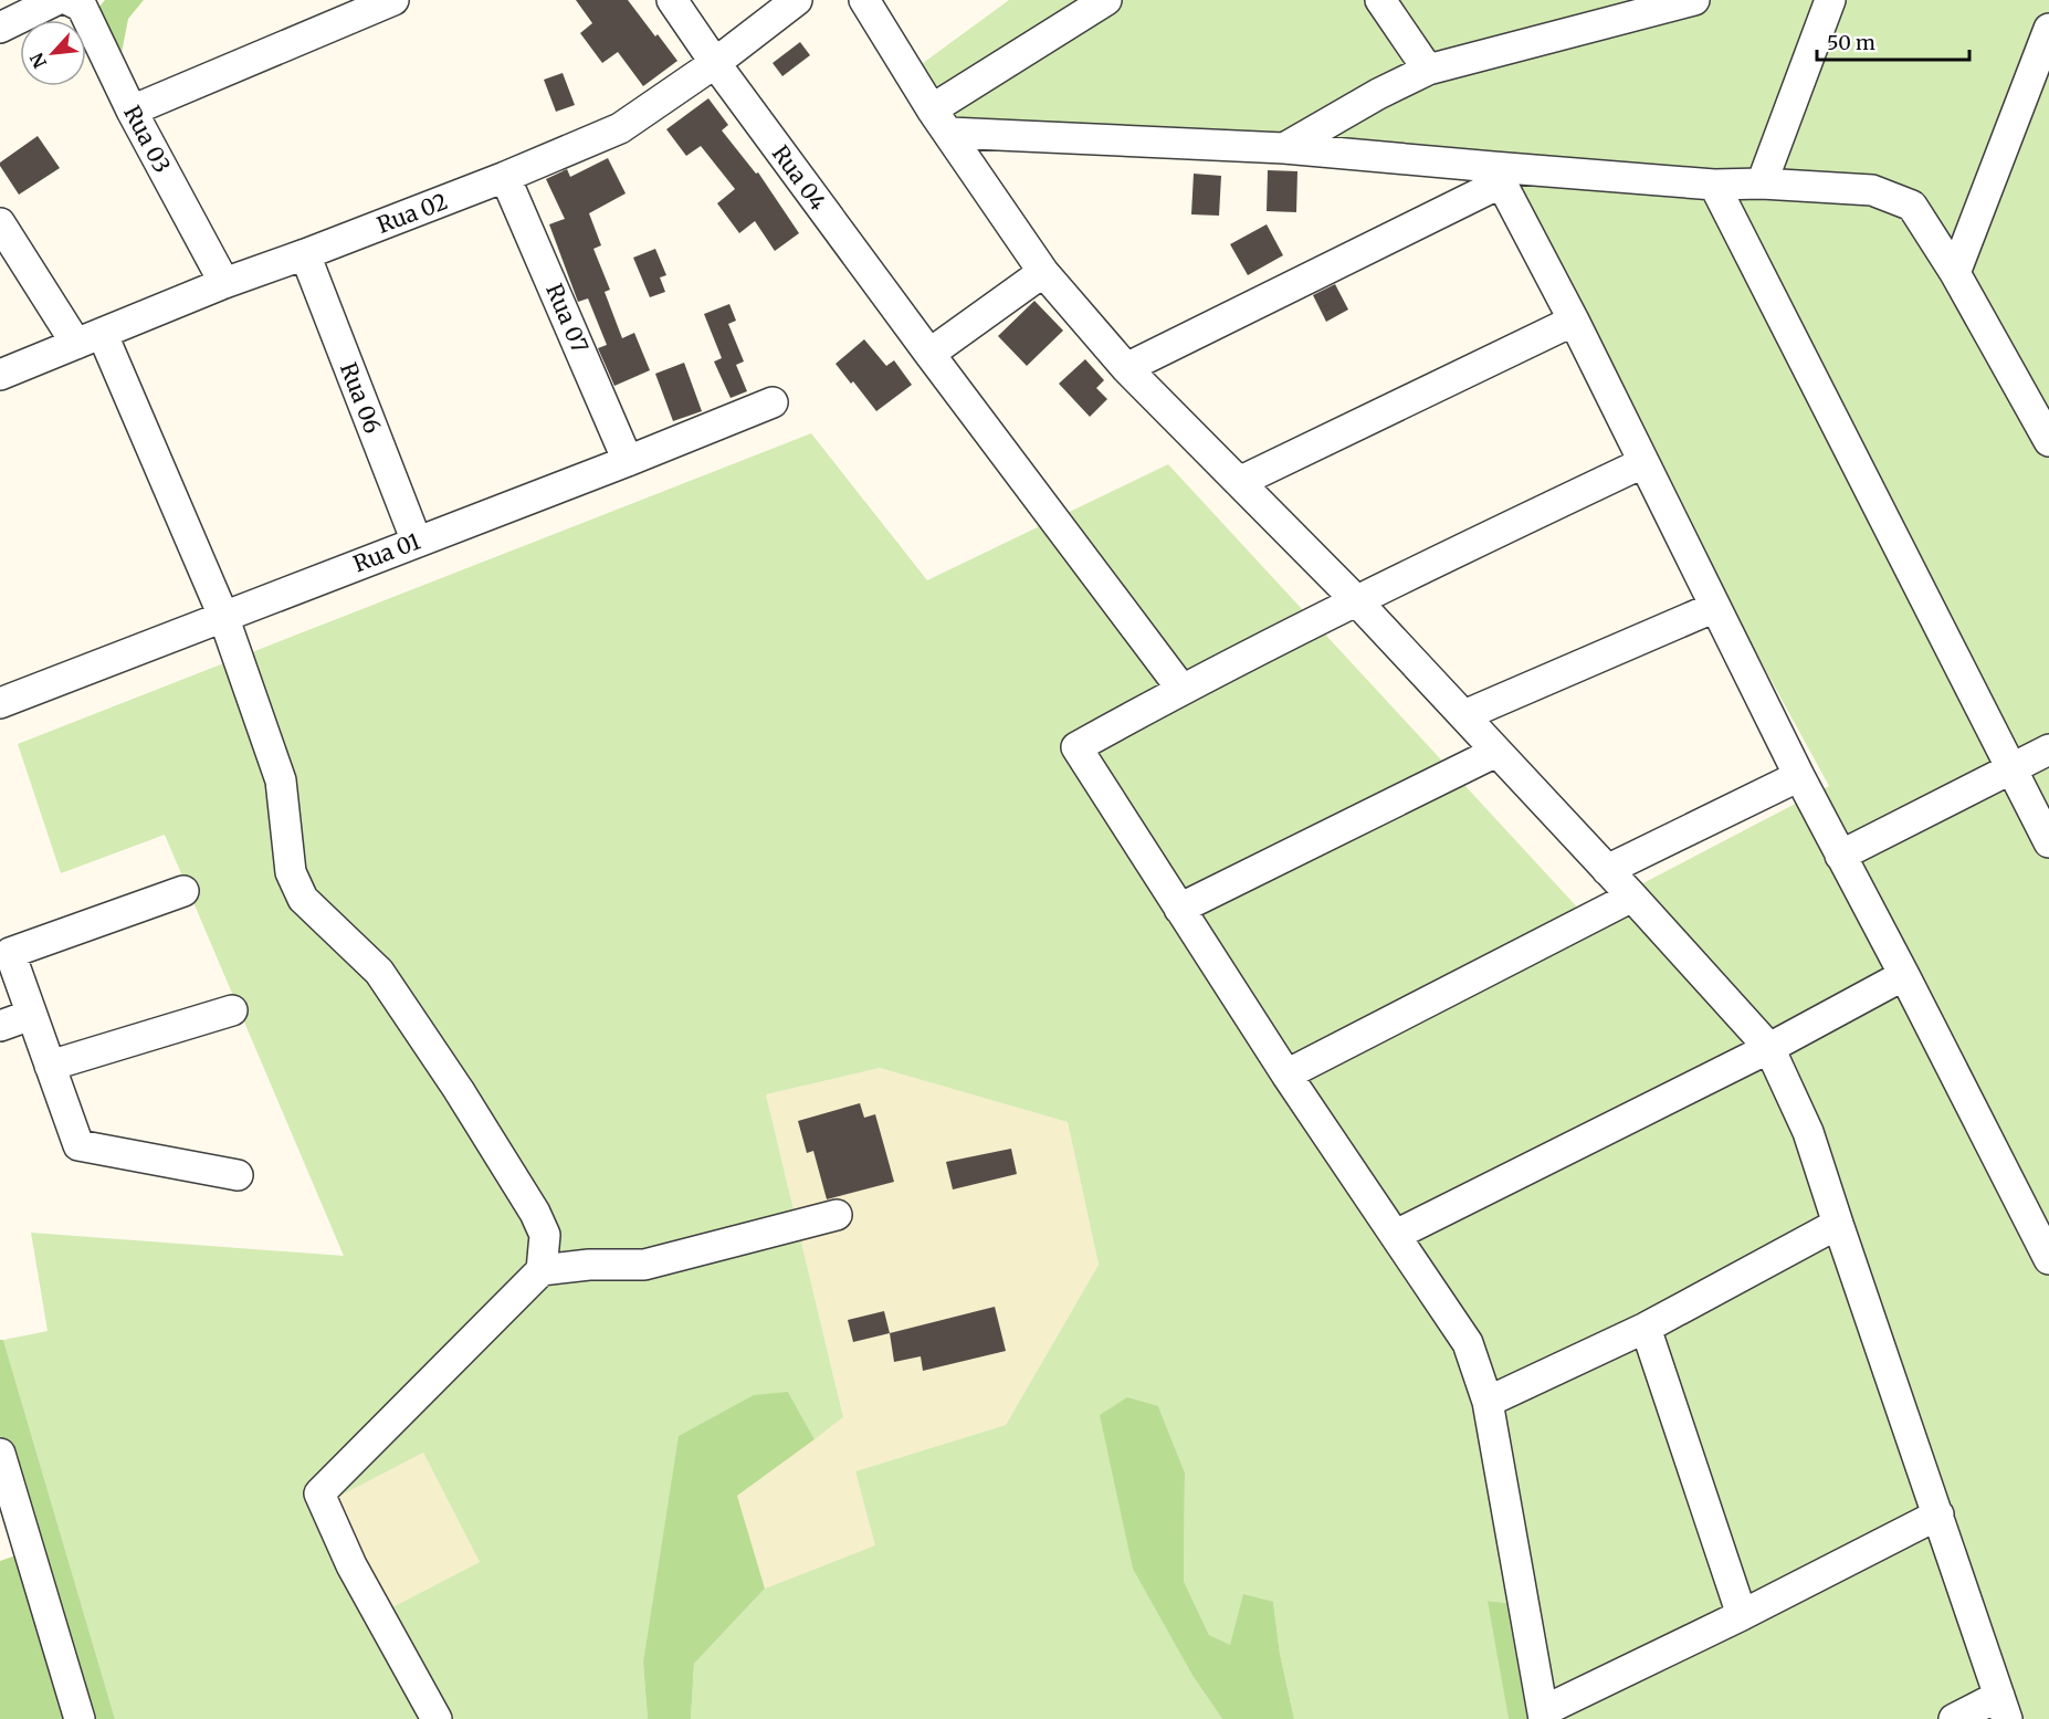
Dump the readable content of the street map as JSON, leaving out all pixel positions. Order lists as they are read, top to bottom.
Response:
{
  "streets": {
    "street": [
      "Rua 03",
      "Rua 04",
      "Rua 02",
      "Rua 07",
      "Rua 06",
      "Rua 01"
    ]
  },
  "crossings": [
    ["Rua 03", "Rua 02"],
    ["Rua 04", "Rua 02"],
    ["Rua 02", "Rua 07"],
    ["Rua 02", "Rua 06"],
    ["Rua 07", "Rua 01"],
    ["Rua 06", "Rua 01"]
  ],
  "scale_bar": "50 m",
  "north": "bottom left"
}
